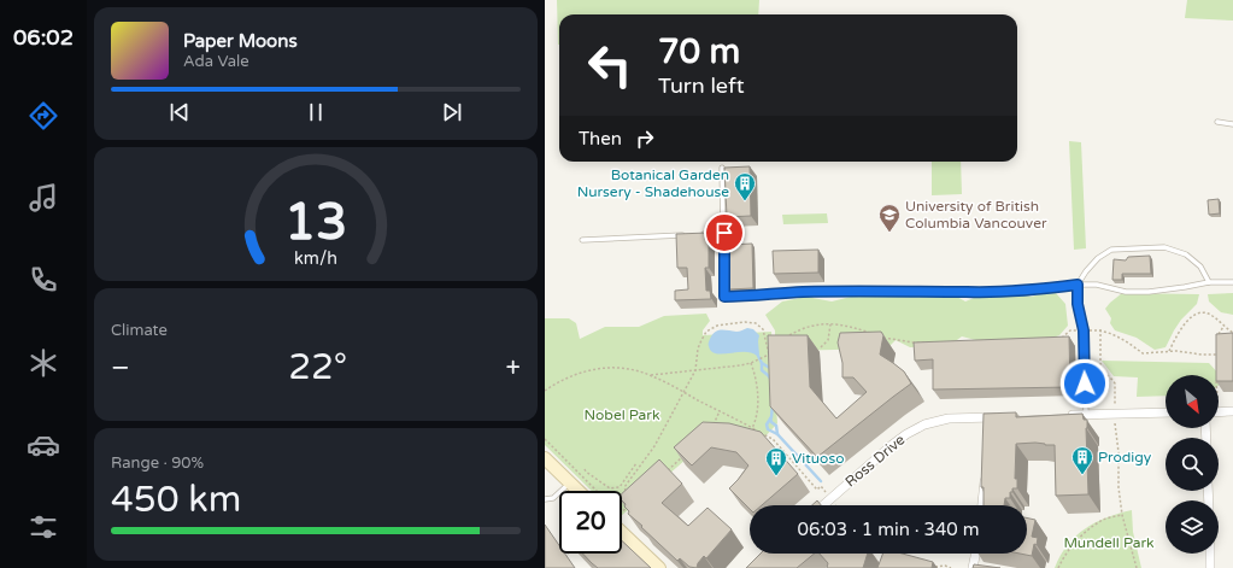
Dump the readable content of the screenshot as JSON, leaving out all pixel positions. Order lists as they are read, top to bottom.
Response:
{
  "streets": {
    "street": ["Ross Drive"]
  },
  "parks": ["Nobel Park", "Mundell Park"],
  "places": {
    "building": ["Botanical Garden Nursery - Shadehouse", "Prodigy", "Vituoso"],
    "school or university": ["University of British Columbia Vancouver"]
  },
  "north": "bottom right",
  "page": {
    "tabs": "06:02",
    "turn": ["70 m", "Turn left"],
    "song": ["Paper Moons", "Ada Vale"],
    "then": "Then",
    "tile": [
      "Climate",
      ["Range · 90%", "450 km"]
    ],
    "heat": ["−", "22°", "+"],
    "limit": "20",
    "trip": "06:03 · 1 min · 340 m",
    "gauge": ["13", "km/h"]
  }
}
